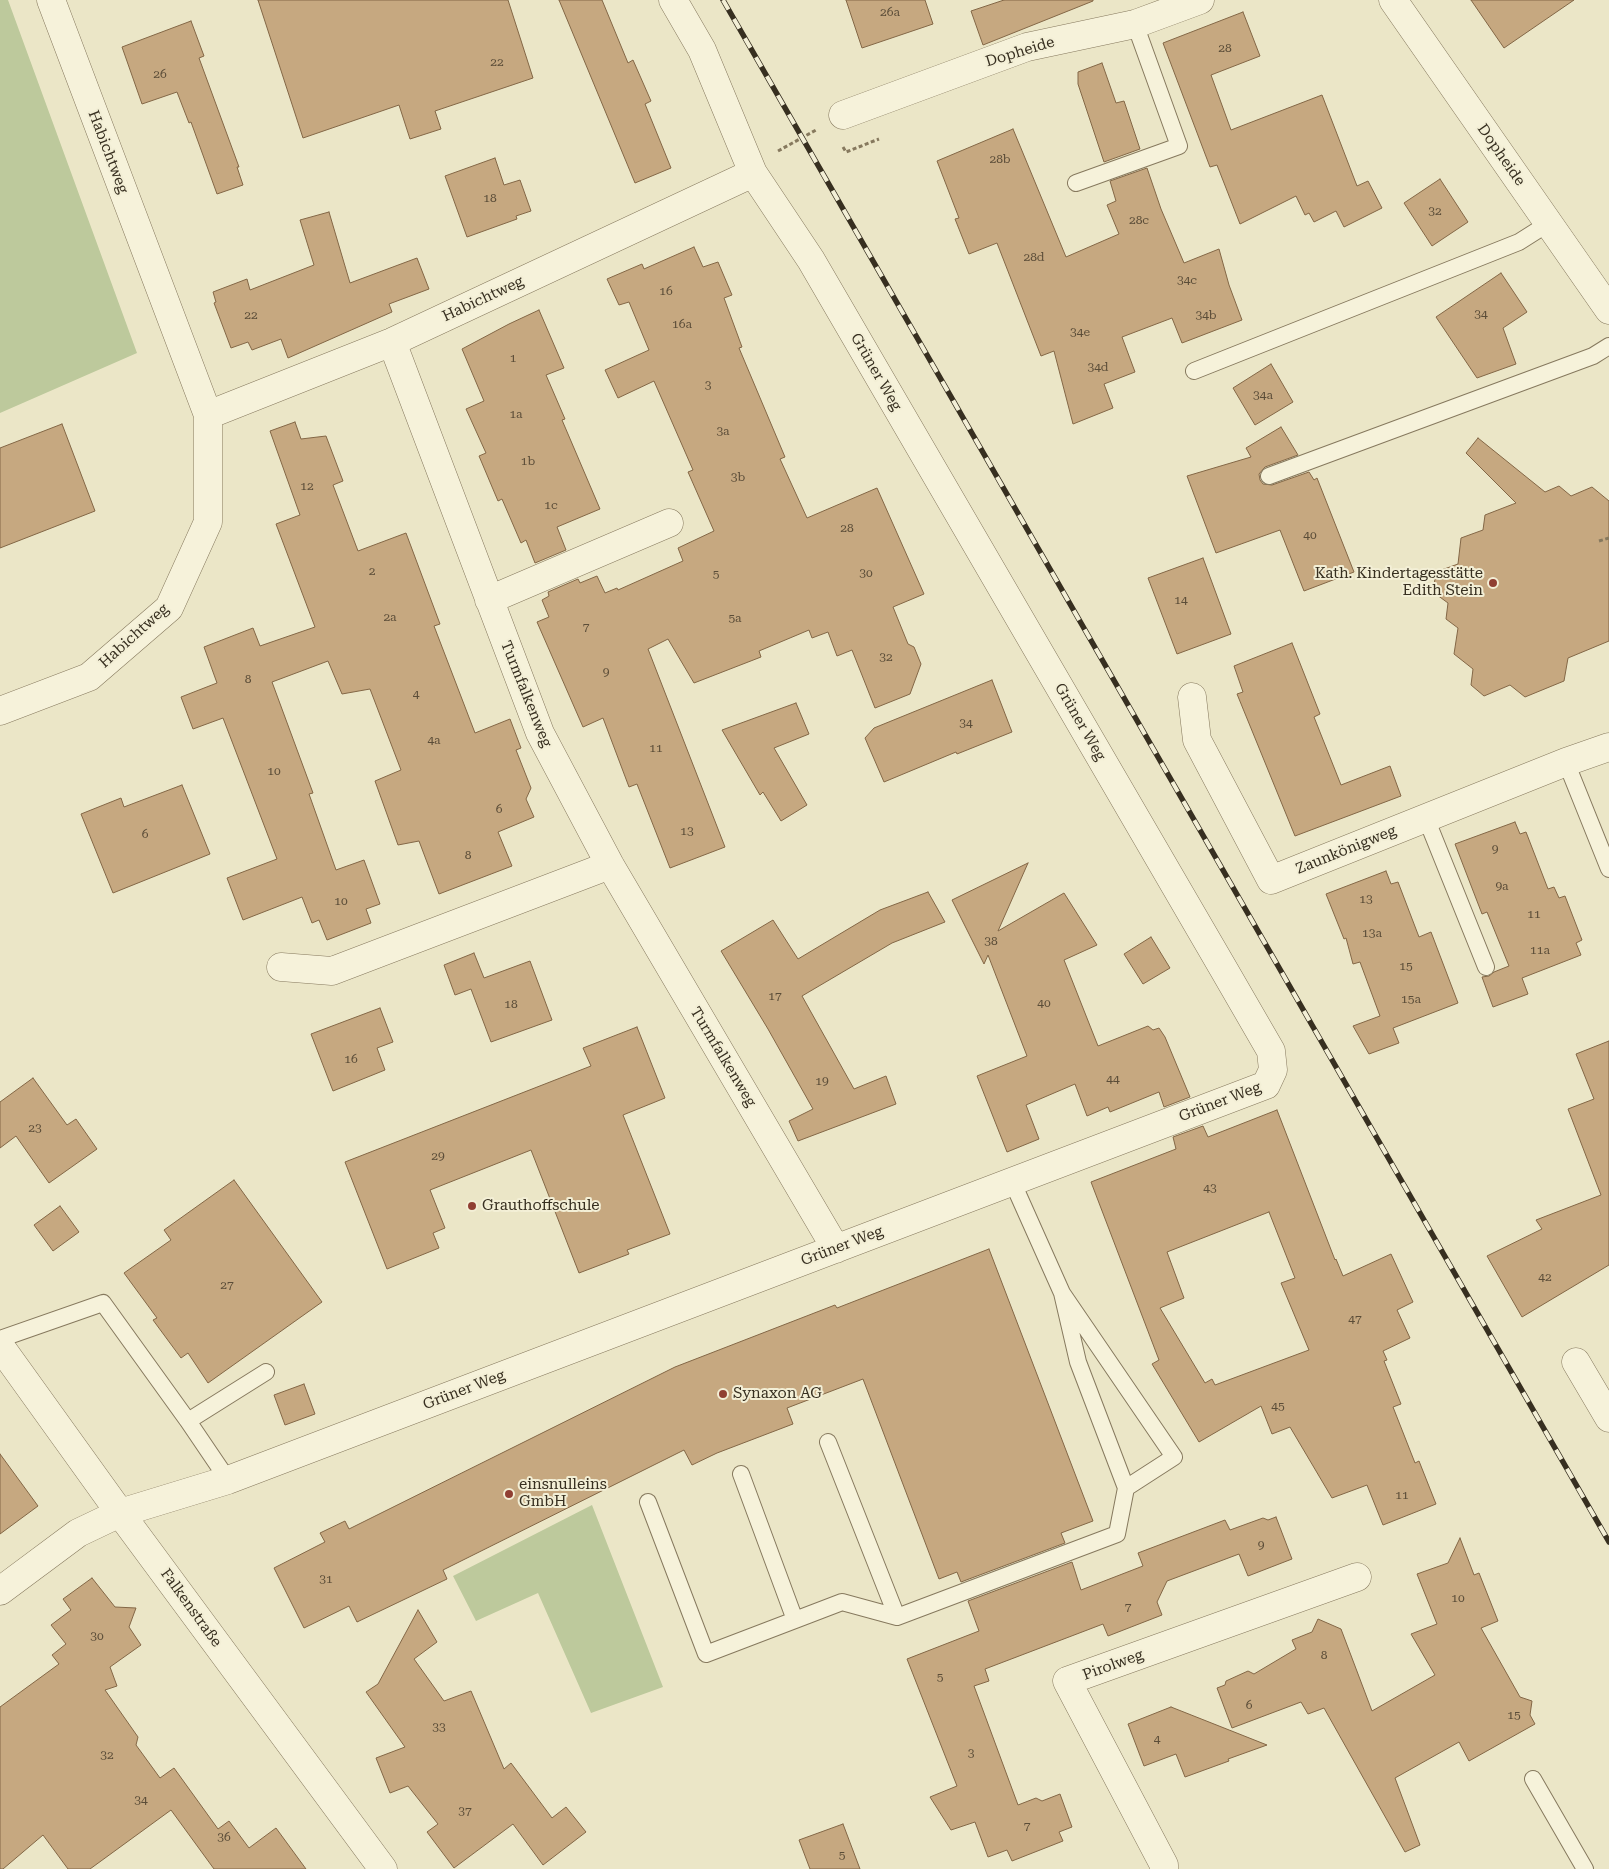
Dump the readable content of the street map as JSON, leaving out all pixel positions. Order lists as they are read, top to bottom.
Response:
{
  "streets": {
    "street": [
      "Dopheide",
      "Habichtweg",
      "Grüner Weg",
      "Turmfalkenweg",
      "Zaunkönigweg",
      "Falkenstraße",
      "Pirolweg"
    ]
  },
  "crossings": [
    ["Habichtweg", "Grüner Weg"],
    ["Habichtweg", "Turmfalkenweg"],
    ["Grüner Weg", "Turmfalkenweg"],
    ["Grüner Weg", "Falkenstraße"]
  ],
  "places": [
    "Kath. Kindertagesstätte Edith Stein",
    "Grauthoffschule",
    "Synaxon AG",
    "einsnulleins GmbH"
  ],
  "house_numbers": [
    "26a",
    "28",
    "22",
    "26",
    "28b",
    "18",
    "32",
    "28c",
    "28d",
    "34c",
    "16",
    "34",
    "22",
    "34b",
    "16a",
    "34e",
    "1",
    "34d",
    "3",
    "34a",
    "1a",
    "3a",
    "1b",
    "3b",
    "12",
    "1c",
    "28",
    "40",
    "2",
    "30",
    "5",
    "14",
    "2a",
    "5a",
    "7",
    "32",
    "9",
    "8",
    "4",
    "34",
    "4a",
    "11",
    "10",
    "6",
    "13",
    "6",
    "9",
    "8",
    "9a",
    "13",
    "10",
    "11",
    "13a",
    "38",
    "11a",
    "15",
    "17",
    "15a",
    "40",
    "18",
    "16",
    "44",
    "19",
    "23",
    "29",
    "43",
    "42",
    "27",
    "47",
    "45",
    "11",
    "9",
    "31",
    "10",
    "7",
    "30",
    "8",
    "5",
    "6",
    "15",
    "33",
    "4",
    "3",
    "32",
    "34",
    "37",
    "7",
    "36",
    "5"
  ]
}
